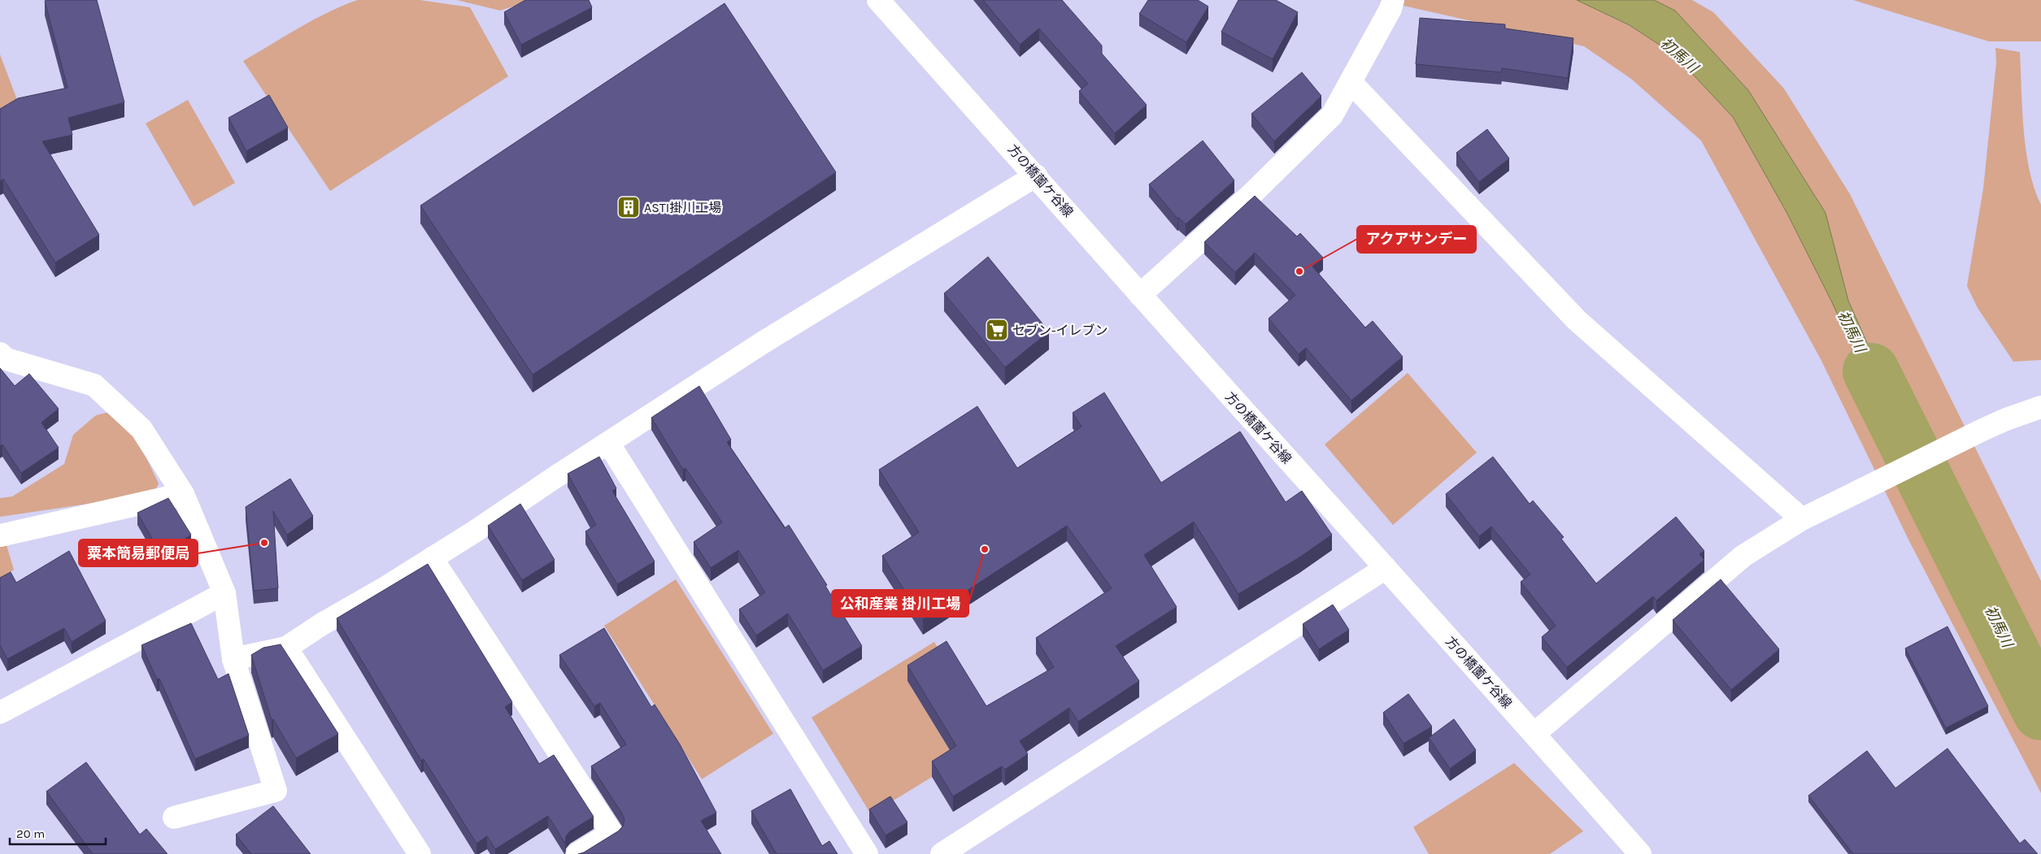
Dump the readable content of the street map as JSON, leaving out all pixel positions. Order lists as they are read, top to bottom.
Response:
{
  "streets": {
    "street": ["方の橋薗ケ谷線"]
  },
  "water": ["初馬川"],
  "places": {
    "building": ["ASTI掛川工場"],
    "other": ["アクアサンデー", "粟本簡易郵便局", "公和産業 掛川工場"],
    "supermarket": ["セブン-イレブン"]
  },
  "scale_bar": "20 m"
}
